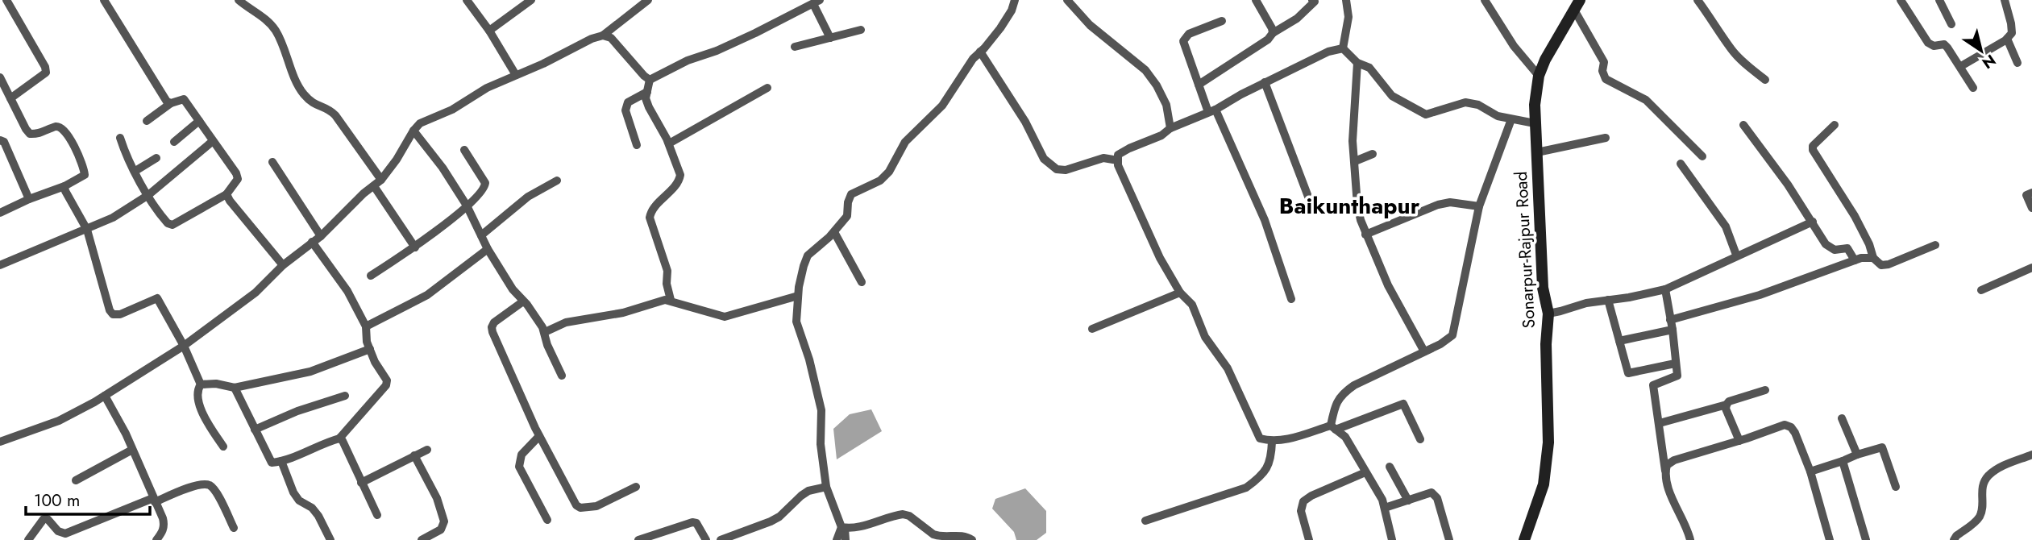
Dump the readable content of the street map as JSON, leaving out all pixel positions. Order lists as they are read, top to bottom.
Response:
{
  "streets": {
    "main road": ["Sonarpur-Rajpur Road"]
  },
  "districts": ["Baikunthapur"],
  "scale_bar": "100 m",
  "north": "bottom right"
}
